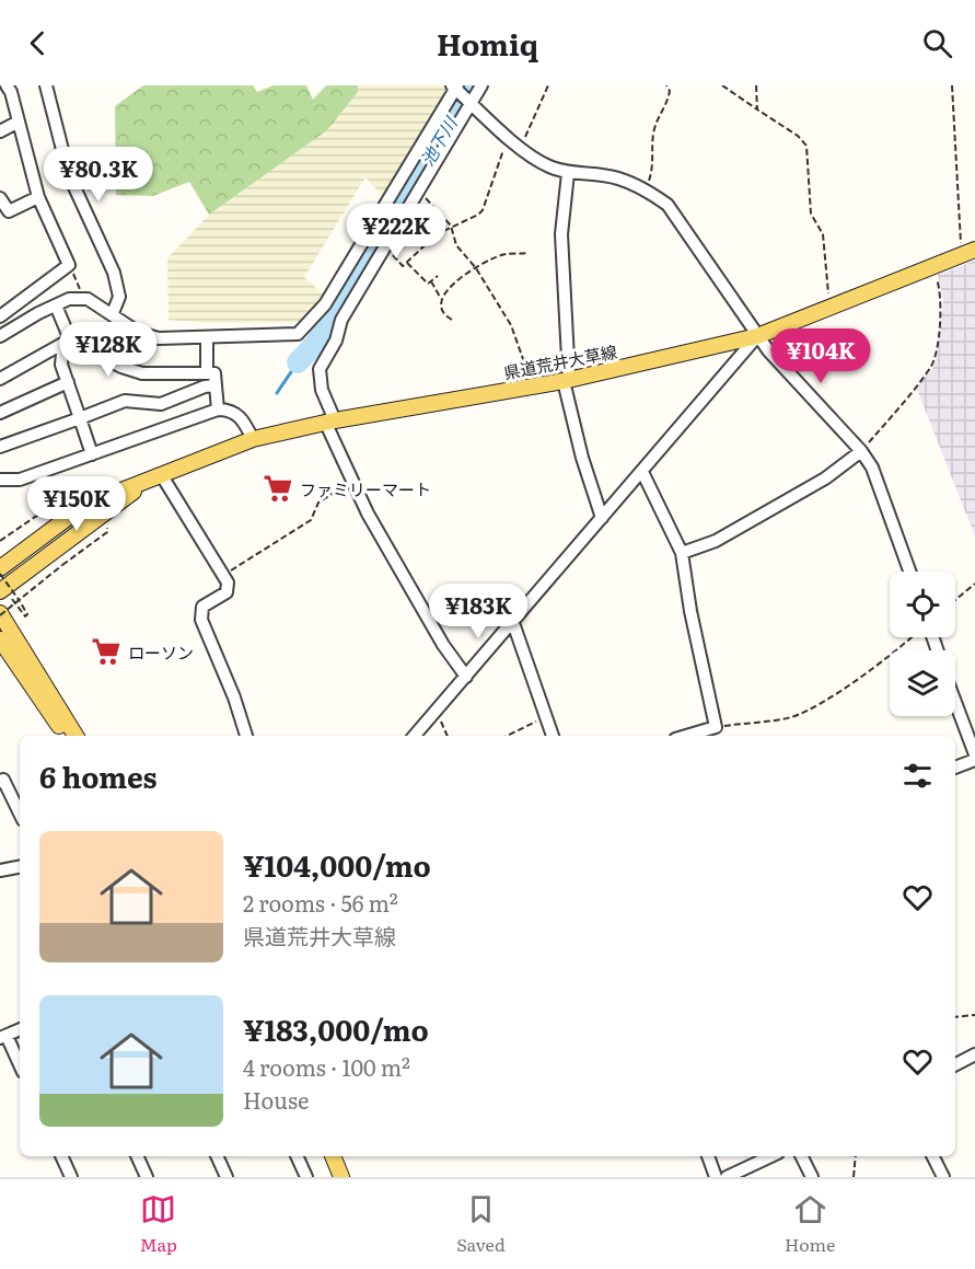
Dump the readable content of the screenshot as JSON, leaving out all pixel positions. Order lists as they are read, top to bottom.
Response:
{
  "streets": {
    "main road": ["県道荒井大草線"]
  },
  "water": ["池下川"],
  "places": {
    "supermarket": ["ファミリーマート", "ローソン"]
  },
  "page": {
    "header": "Homiq",
    "price": [
      "¥80.3K",
      "¥222K",
      "¥128K",
      "¥104K",
      "¥150K",
      "¥183K"
    ],
    "heading": "6 homes",
    "list": [
      {
        "name": "¥104,000/mo",
        "note": "2 rooms · 56 m² · 県道荒井大草線"
      },
      {
        "name": "¥183,000/mo",
        "note": "4 rooms · 100 m² · House"
      }
    ],
    "tabs": ["Map", "Saved", "Home"]
  }
}
